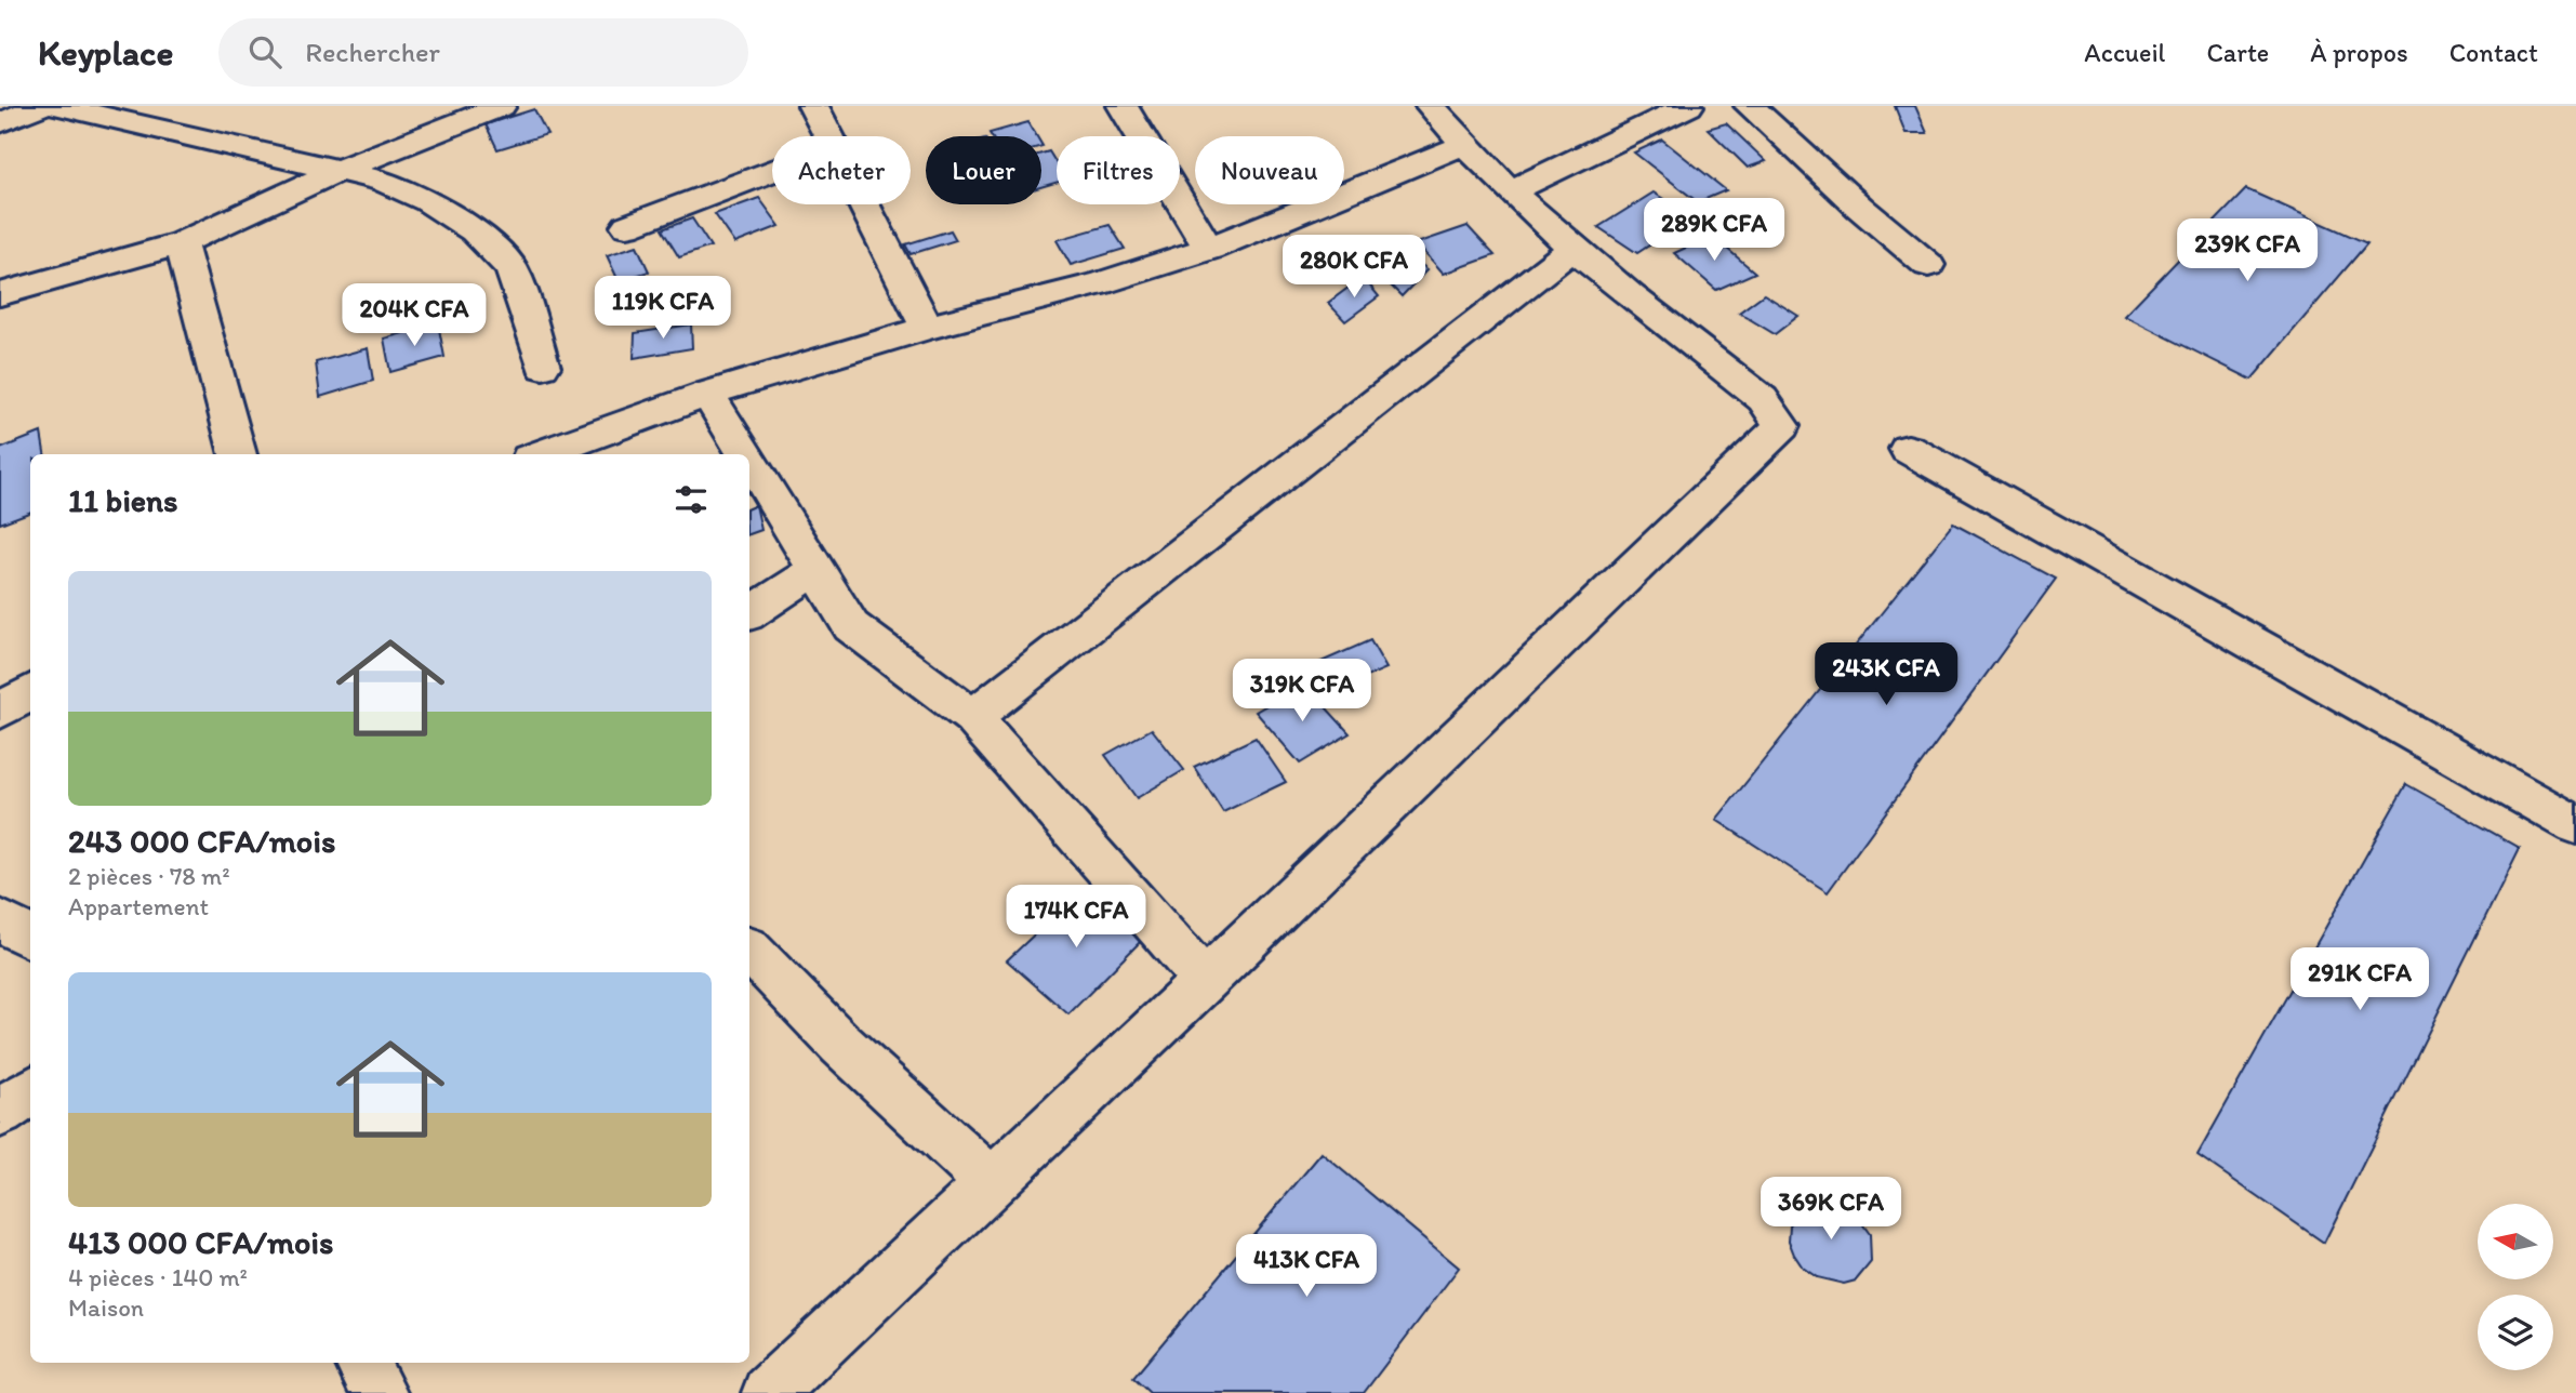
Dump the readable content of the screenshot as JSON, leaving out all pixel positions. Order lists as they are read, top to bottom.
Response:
{
  "north": "left",
  "page": {
    "header": "Keyplace",
    "search": "Rechercher",
    "nav": [
      "Accueil",
      "Carte",
      "À propos",
      "Contact"
    ],
    "chip": [
      "Acheter",
      "Louer",
      "Filtres",
      "Nouveau"
    ],
    "price": [
      "289K CFA",
      "239K CFA",
      "280K CFA",
      "119K CFA",
      "204K CFA",
      "243K CFA",
      "319K CFA",
      "174K CFA",
      "291K CFA",
      "369K CFA",
      "413K CFA"
    ],
    "heading": "11 biens",
    "list": [
      {
        "name": "243 000 CFA/mois",
        "note": "2 pièces · 78 m² · Appartement"
      },
      {
        "name": "413 000 CFA/mois",
        "note": "4 pièces · 140 m² · Maison"
      }
    ]
  }
}
